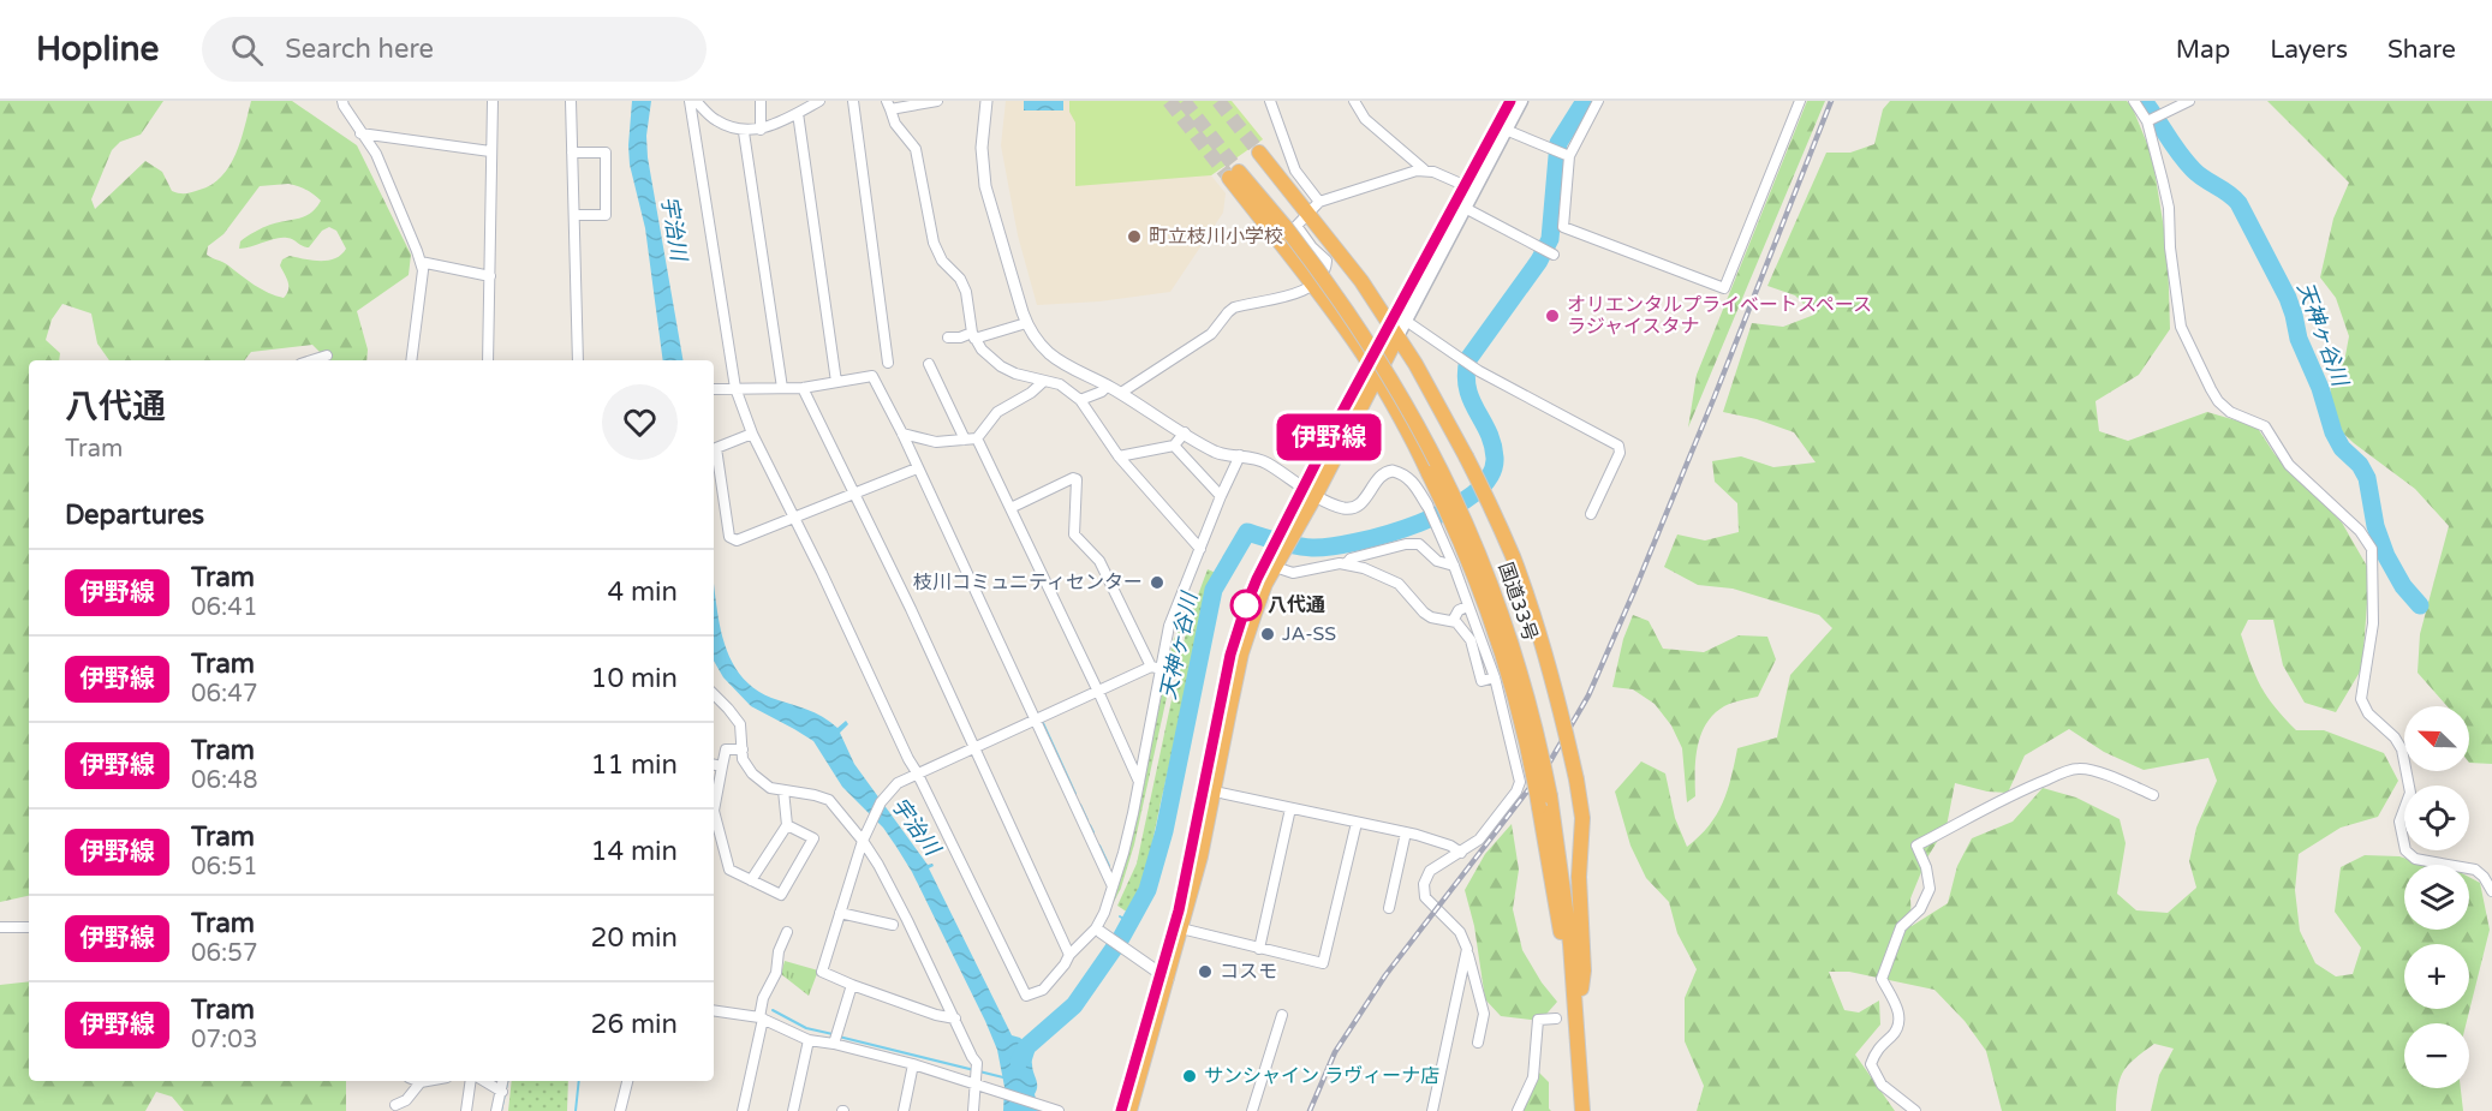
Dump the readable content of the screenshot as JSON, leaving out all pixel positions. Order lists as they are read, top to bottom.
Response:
{
  "streets": {
    "highway": ["国道33号"]
  },
  "water": ["宇治川", "天神ヶ谷川"],
  "places": [
    "町立枝川小学校",
    "オリエンタルプライベートスペース ラジャイスタナ",
    "枝川コミュニティセンター",
    "八代通",
    "JA-SS",
    "コスモ",
    "サンシャイン ラヴィーナ店"
  ],
  "lines": ["tram line 伊野線"],
  "north": "top left",
  "page": {
    "header": "Hopline",
    "search": "Search here",
    "nav": ["Map", "Layers", "Share"],
    "on_map": "伊野線",
    "heading": [
      ["八代通", "Tram"],
      "Departures"
    ],
    "list": [
      {
        "mark": "伊野線",
        "name": "Tram",
        "note": "06:41",
        "value": "4 min"
      },
      {
        "mark": "伊野線",
        "name": "Tram",
        "note": "06:47",
        "value": "10 min"
      },
      {
        "mark": "伊野線",
        "name": "Tram",
        "note": "06:48",
        "value": "11 min"
      },
      {
        "mark": "伊野線",
        "name": "Tram",
        "note": "06:51",
        "value": "14 min"
      },
      {
        "mark": "伊野線",
        "name": "Tram",
        "note": "06:57",
        "value": "20 min"
      },
      {
        "mark": "伊野線",
        "name": "Tram",
        "note": "07:03",
        "value": "26 min"
      }
    ],
    "map_buttons": ["+", "−"]
  }
}
